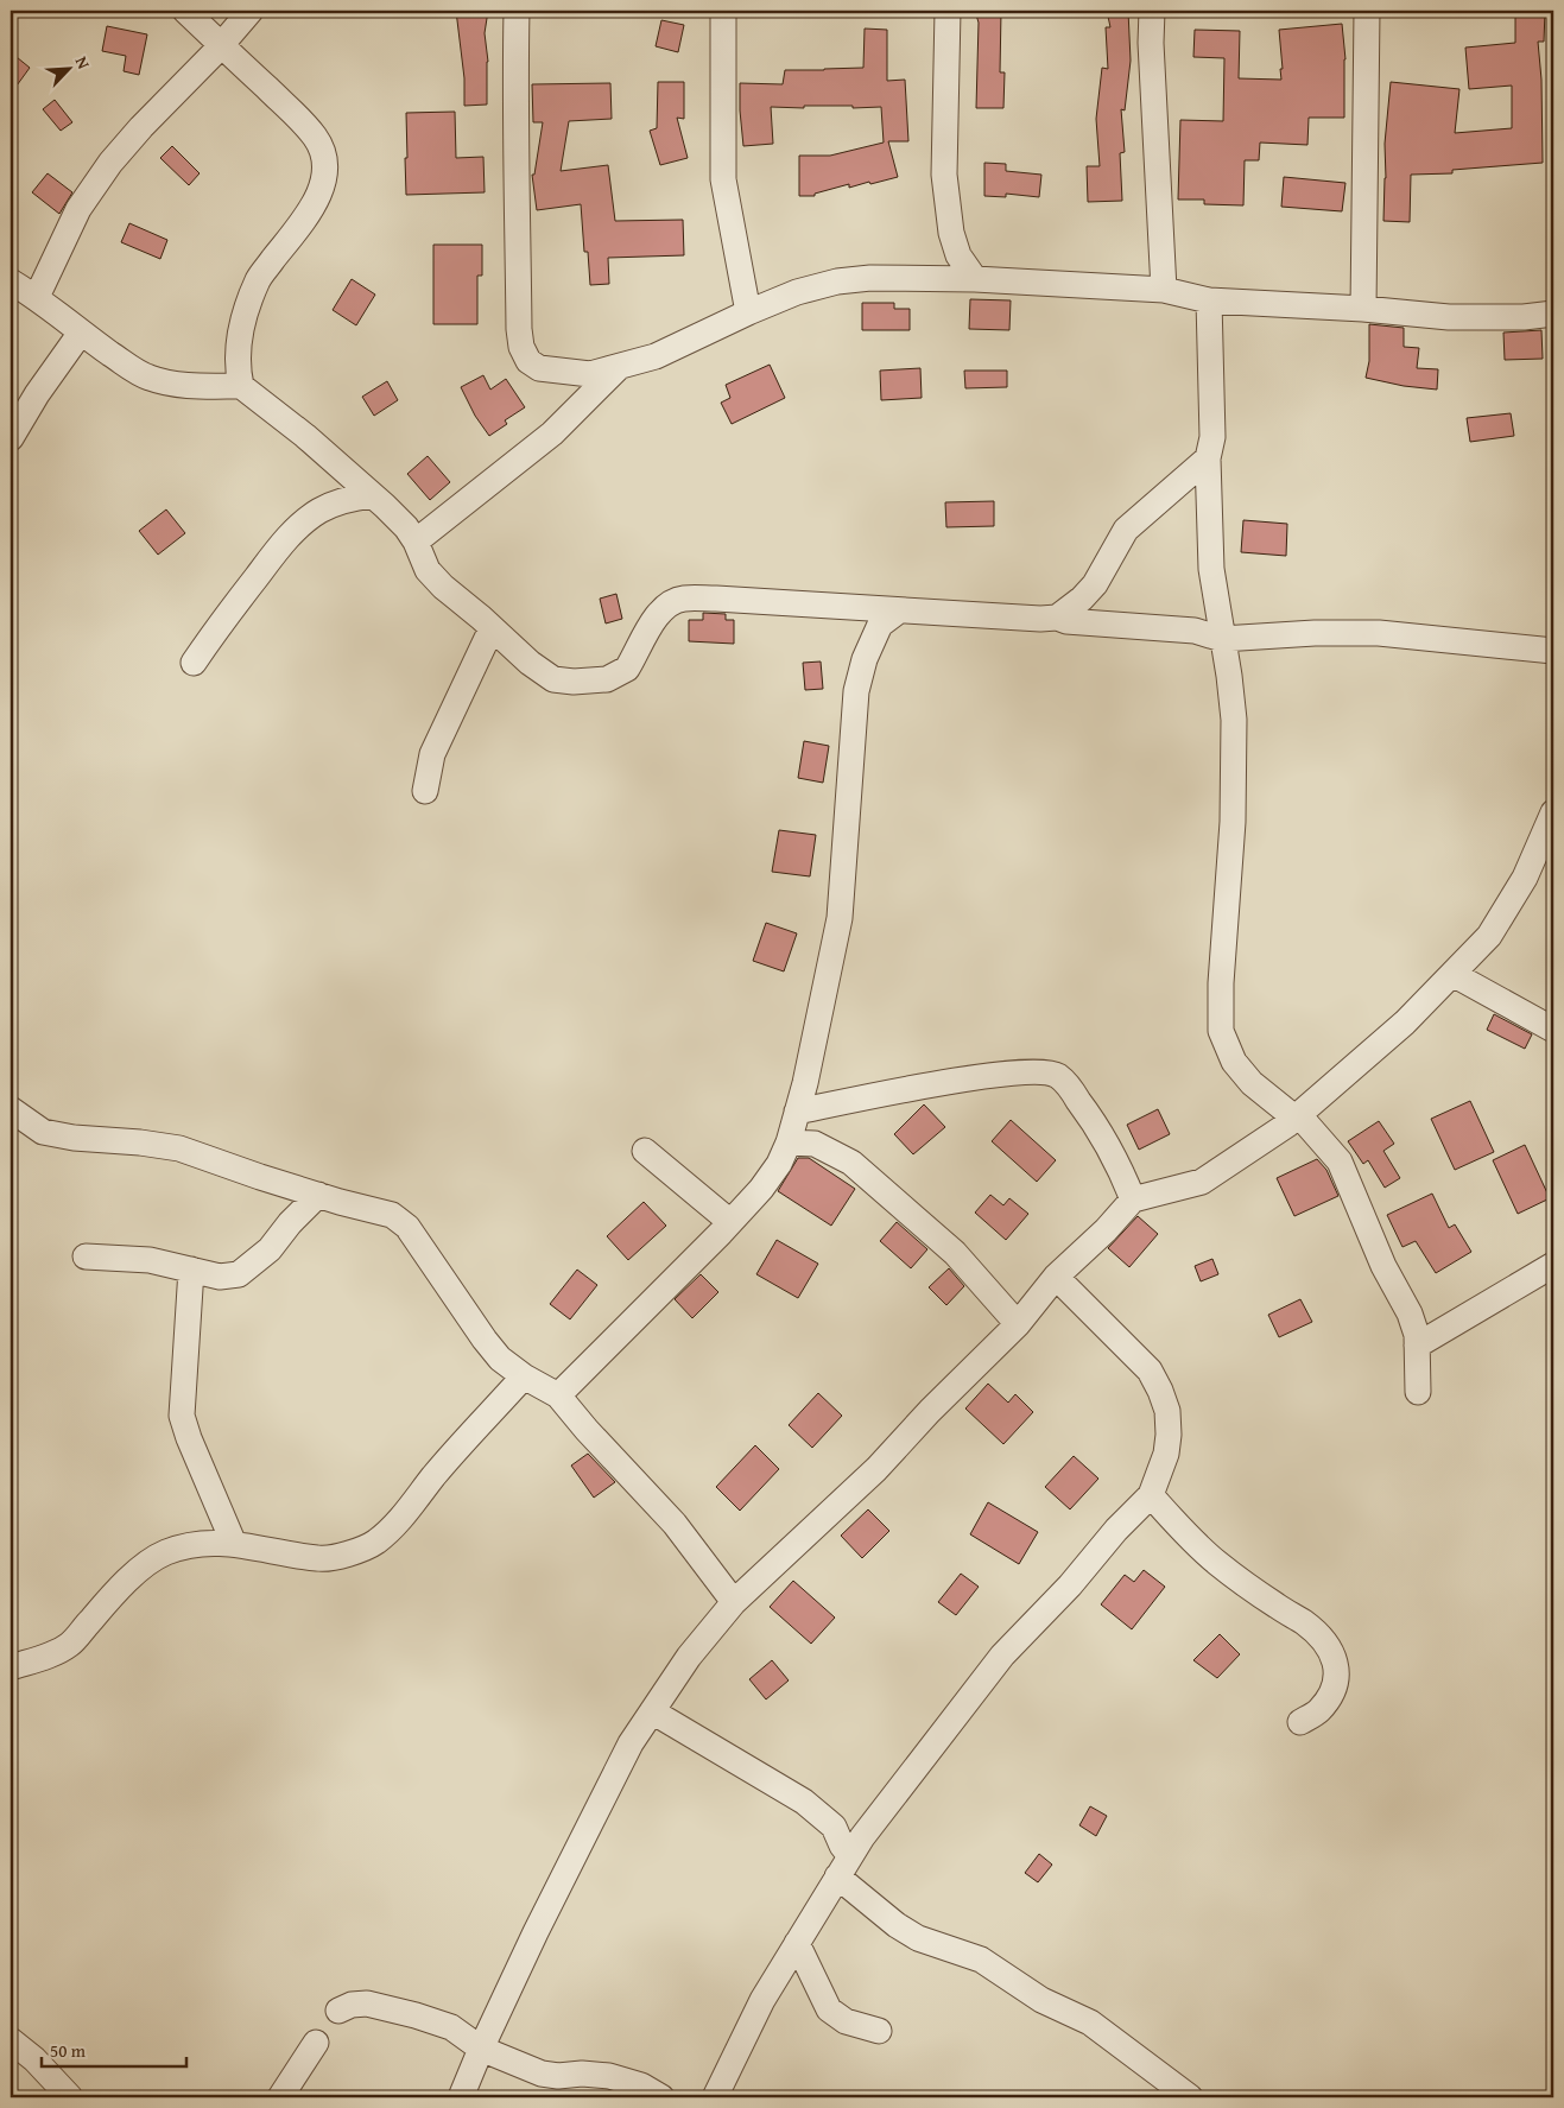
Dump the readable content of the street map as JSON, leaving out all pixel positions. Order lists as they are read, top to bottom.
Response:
{
  "scale_bar": "50 m",
  "north": "top right"
}
